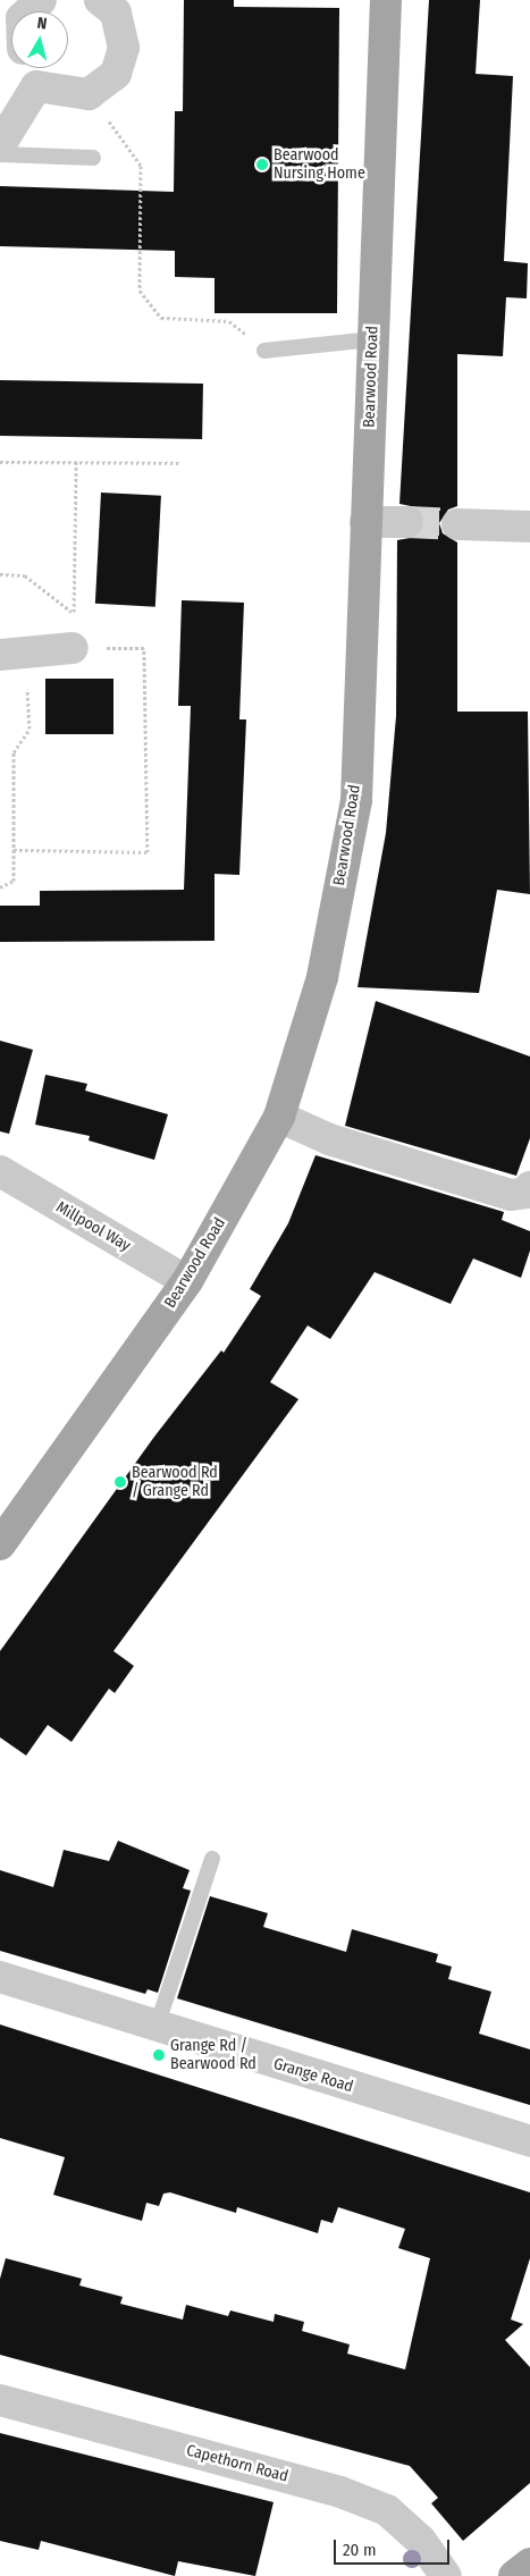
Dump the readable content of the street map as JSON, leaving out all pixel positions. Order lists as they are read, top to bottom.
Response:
{
  "streets": {
    "main road": ["Bearwood Road"],
    "street": ["Millpool Way", "Grange Road", "Capethorn Road"]
  },
  "crossings": [
    ["Bearwood Road", "Millpool Way"]
  ],
  "places": ["Bearwood Nursing Home", "Bearwood Rd / Grange Rd", "Grange Rd / Bearwood Rd"],
  "scale_bar": "20 m",
  "north": "top"
}
